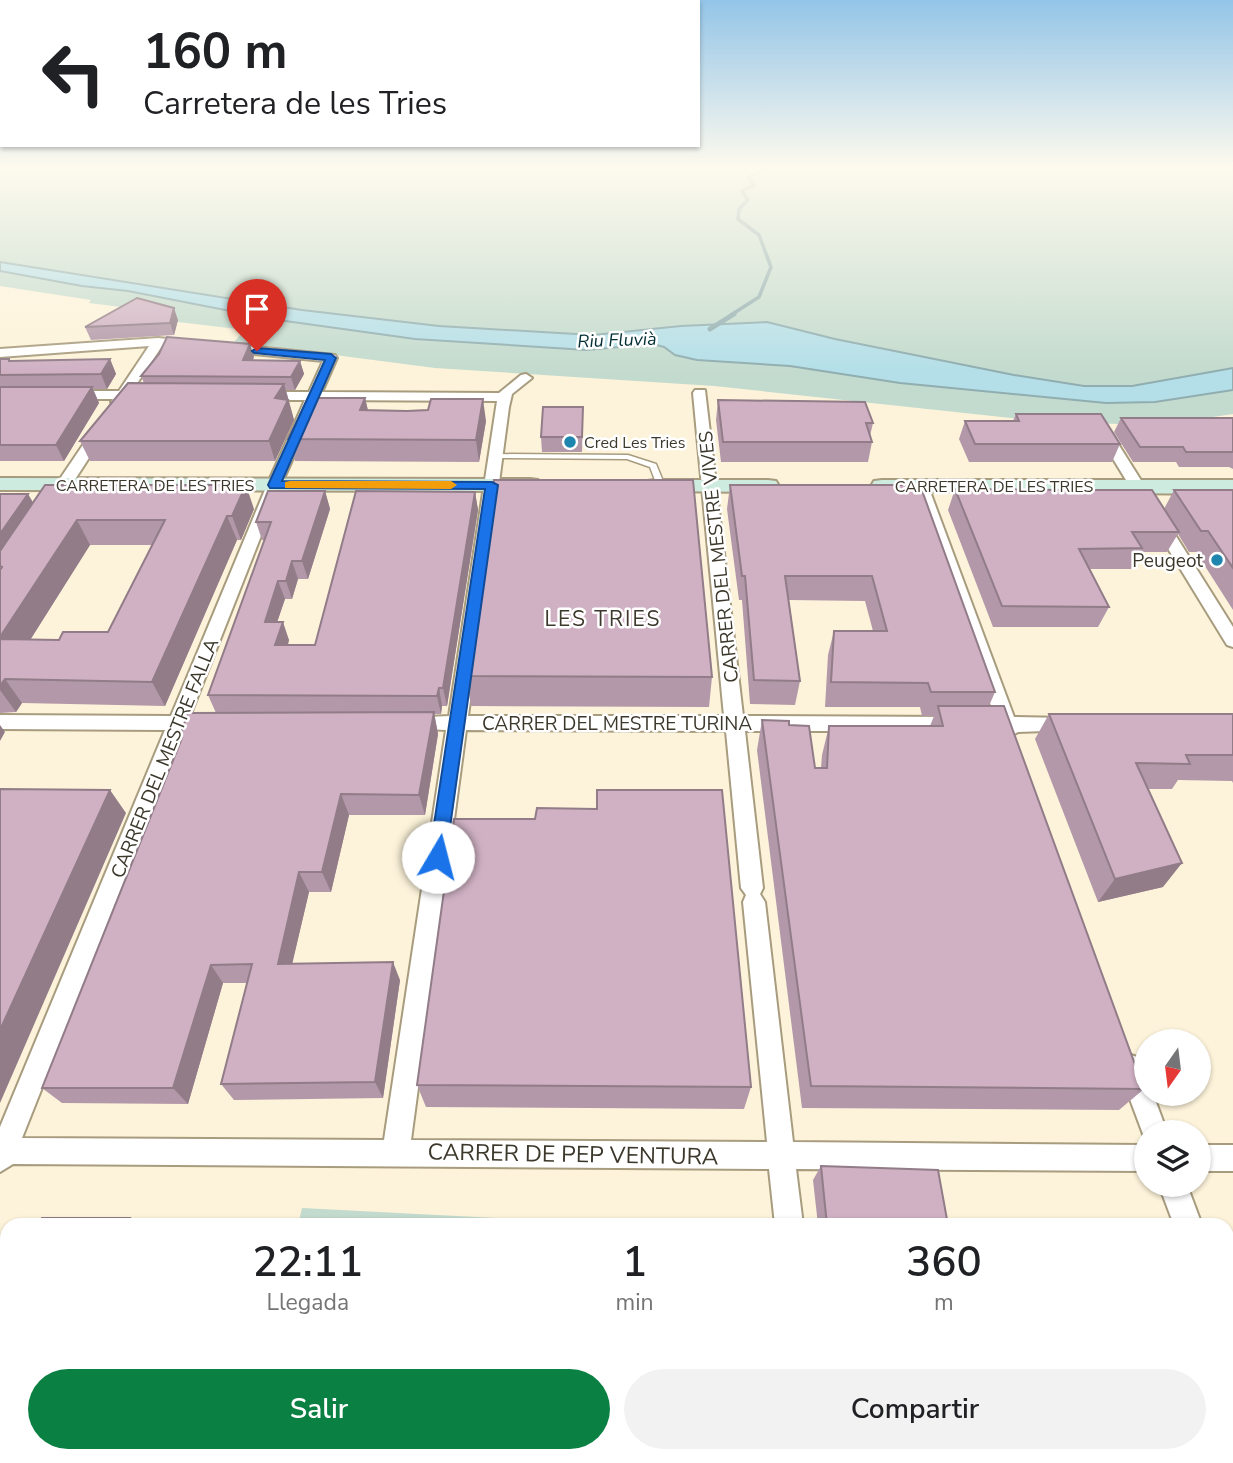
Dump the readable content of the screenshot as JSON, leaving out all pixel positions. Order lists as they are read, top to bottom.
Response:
{
  "streets": {
    "street": [
      "CARRETERA DE LES TRIES",
      "CARRER DEL MESTRE VIVES",
      "CARRER DEL MESTRE TURINA",
      "CARRER DEL MESTRE FALLA",
      "CARRER DE PEP VENTURA"
    ]
  },
  "crossings": [
    ["CARRETERA DE LES TRIES", "CARRER DEL MESTRE FALLA"],
    ["CARRER DEL MESTRE VIVES", "CARRER DEL MESTRE TURINA"],
    ["CARRER DEL MESTRE VIVES", "CARRER DE PEP VENTURA"],
    ["CARRER DEL MESTRE FALLA", "CARRER DE PEP VENTURA"]
  ],
  "districts": ["LES TRIES"],
  "water": ["Riu Fluvià"],
  "places": ["Cred Les Tries", "Peugeot"],
  "north": "bottom",
  "page": {
    "turn": ["160 m", "Carretera de les Tries"],
    "eta": [
      "22:11",
      "Llegada",
      "1",
      "min",
      "360",
      "m"
    ],
    "buttons": ["Salir", "Compartir"]
  }
}
